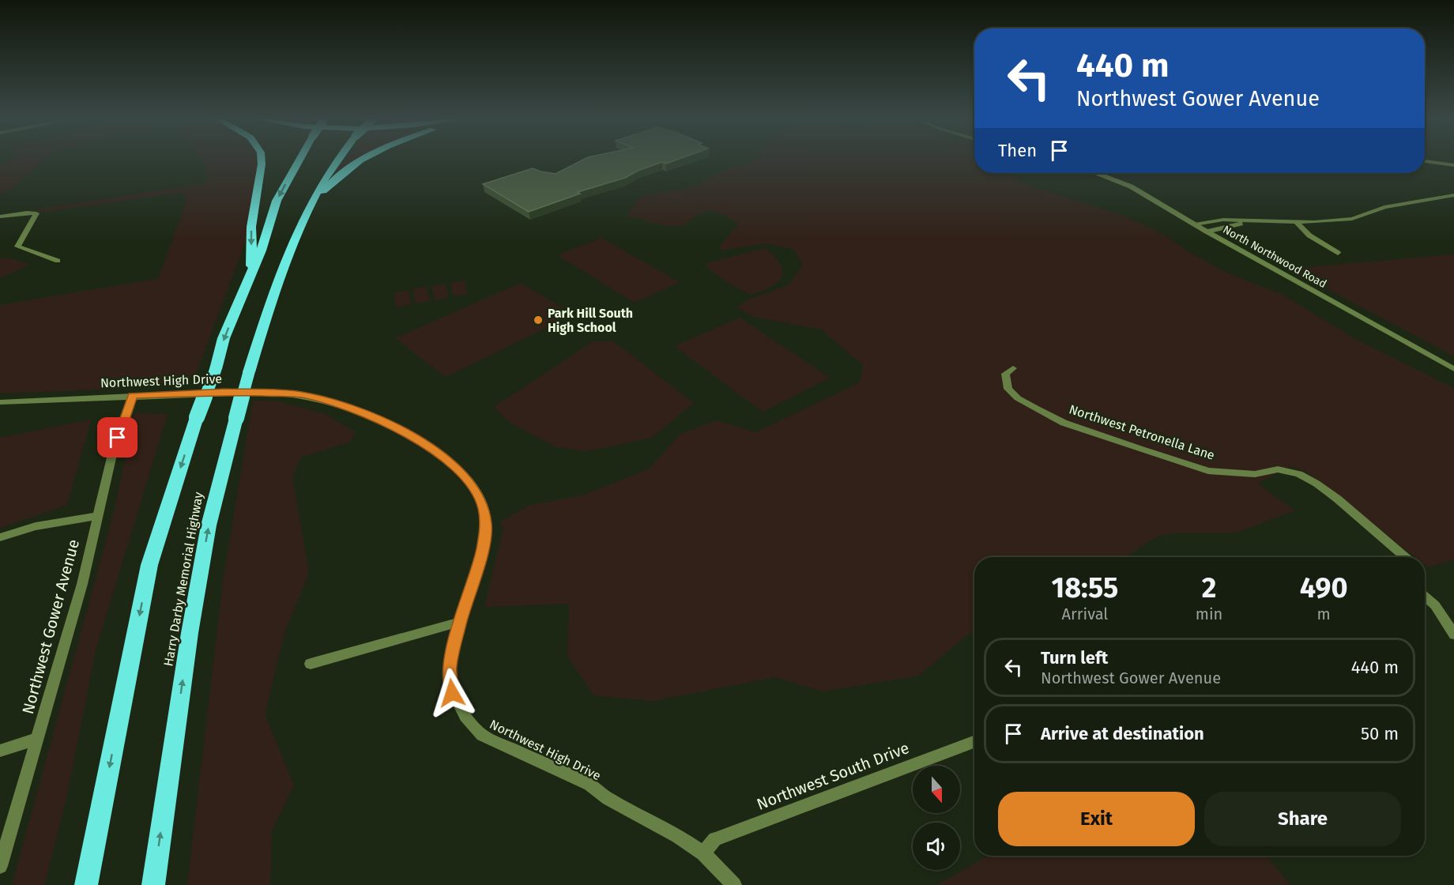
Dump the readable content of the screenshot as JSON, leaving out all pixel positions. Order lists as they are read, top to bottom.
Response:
{
  "streets": {
    "highway": ["Harry Darby Memorial Highway"],
    "street": [
      "North Northwood Road",
      "Northwest High Drive",
      "Northwest Petronella Lane",
      "Northwest Gower Avenue",
      "Northwest South Drive"
    ]
  },
  "crossings": [
    ["Northwest High Drive", "Northwest Gower Avenue"],
    ["Northwest High Drive", "Northwest South Drive"]
  ],
  "places": ["Park Hill South High School"],
  "north": "bottom",
  "page": {
    "turn": ["440 m", "Northwest Gower Avenue"],
    "then": "Then",
    "eta": [
      "18:55",
      "Arrival",
      "2",
      "min",
      "490",
      "m"
    ],
    "list": [
      {
        "name": "Turn left",
        "note": "Northwest Gower Avenue",
        "value": "440 m"
      },
      {
        "name": "Arrive at destination",
        "value": "50 m"
      }
    ],
    "buttons": ["Exit", "Share"]
  }
}
